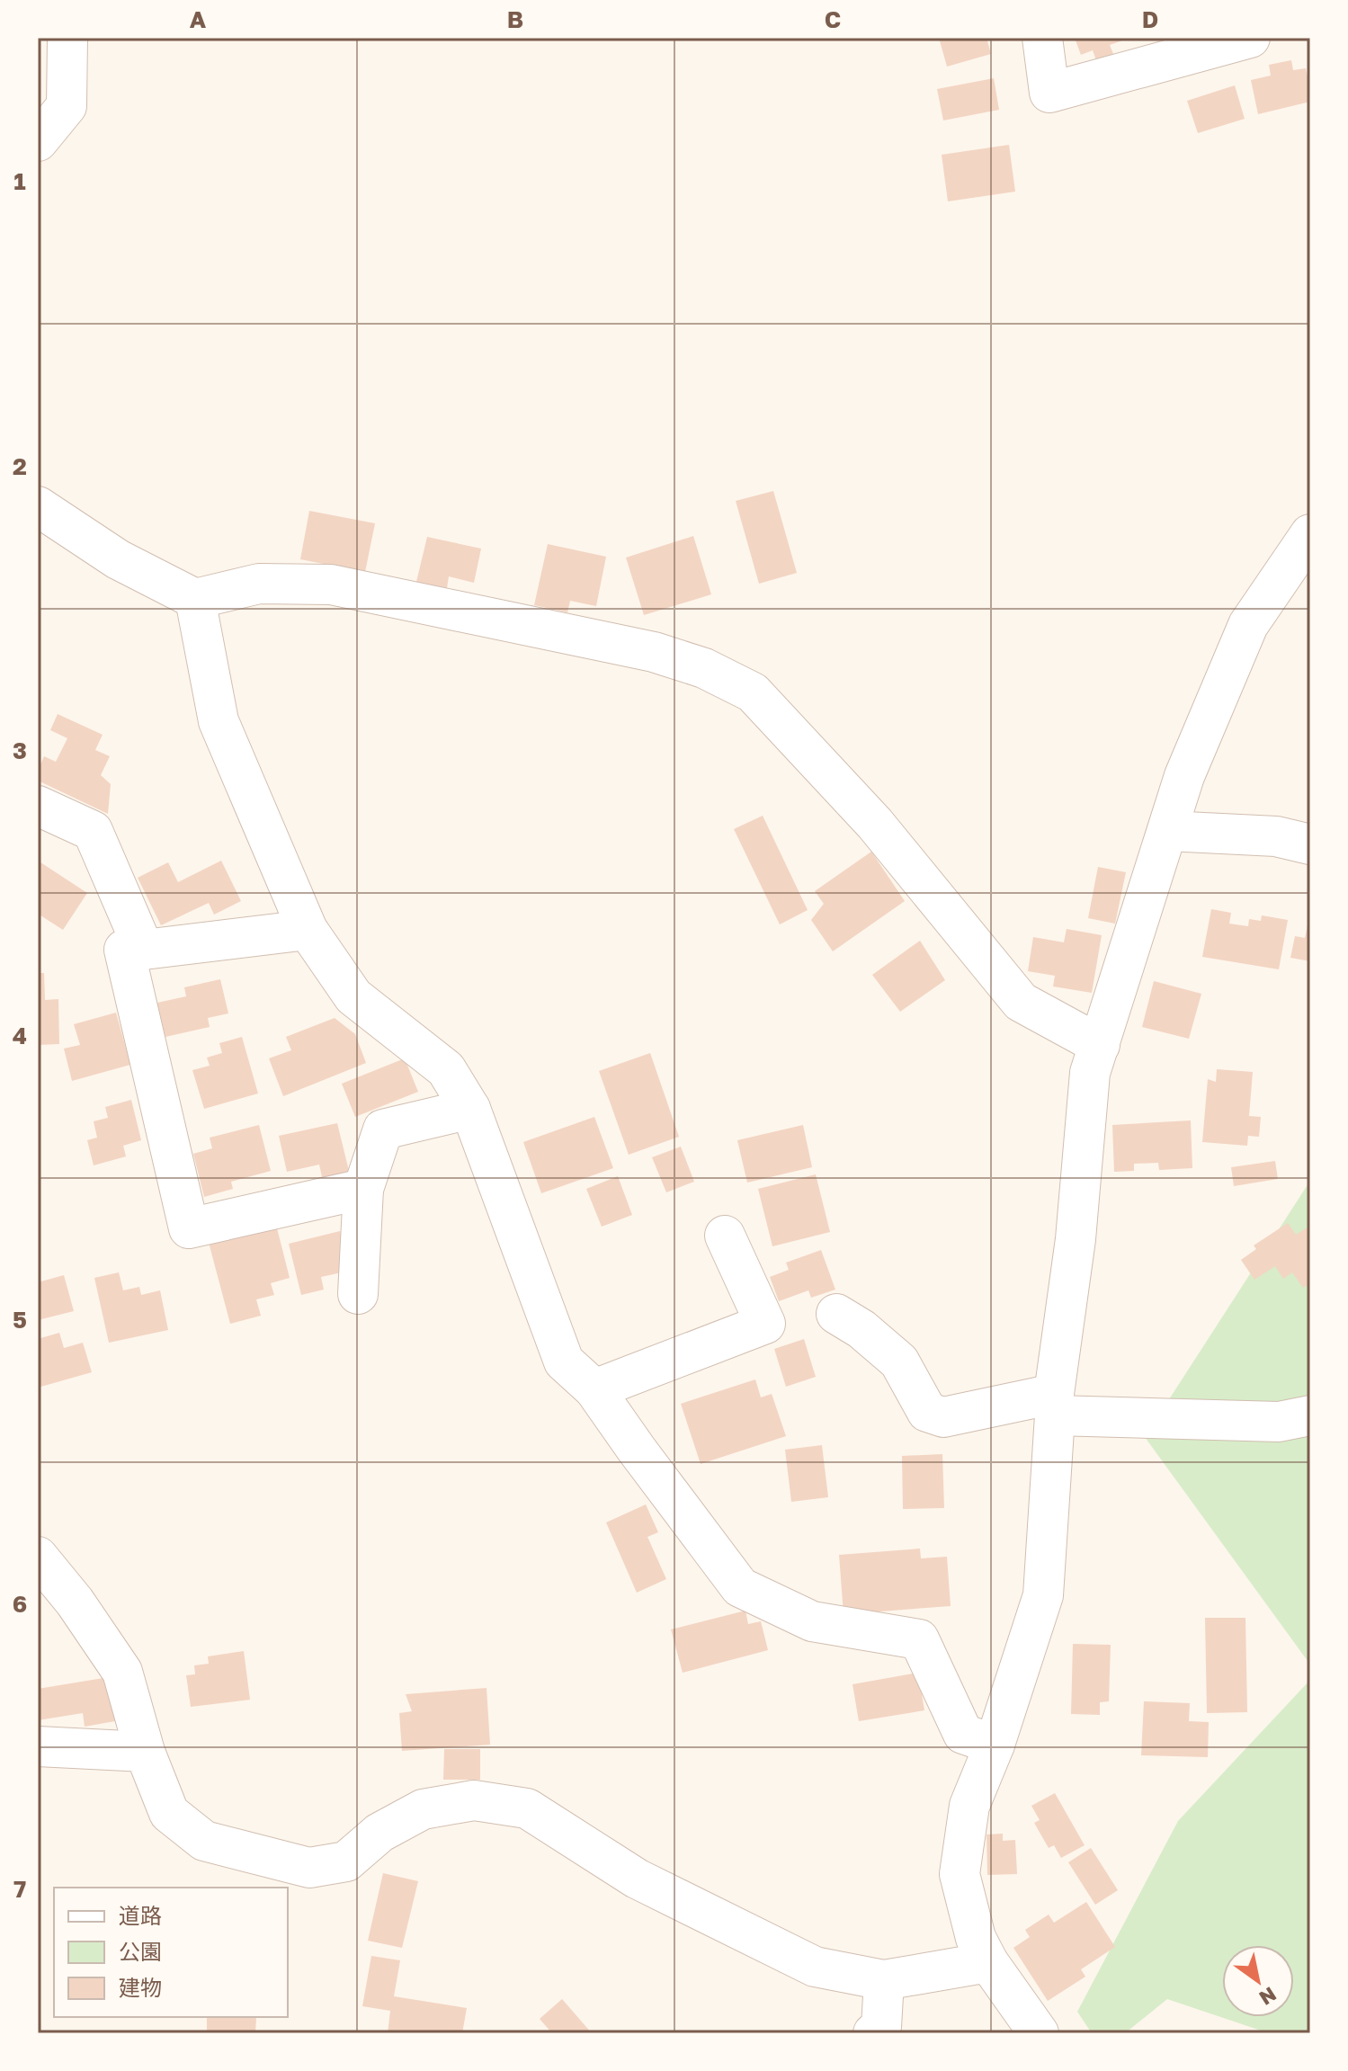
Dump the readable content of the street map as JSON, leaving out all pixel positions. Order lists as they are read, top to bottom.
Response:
{
  "legend": ["道路", "公園", "建物"],
  "north": "bottom right",
  "grid": {
    "columns": [
      "A",
      "B",
      "C",
      "D"
    ],
    "rows": [
      "1",
      "2",
      "3",
      "4",
      "5",
      "6",
      "7"
    ]
  }
}
